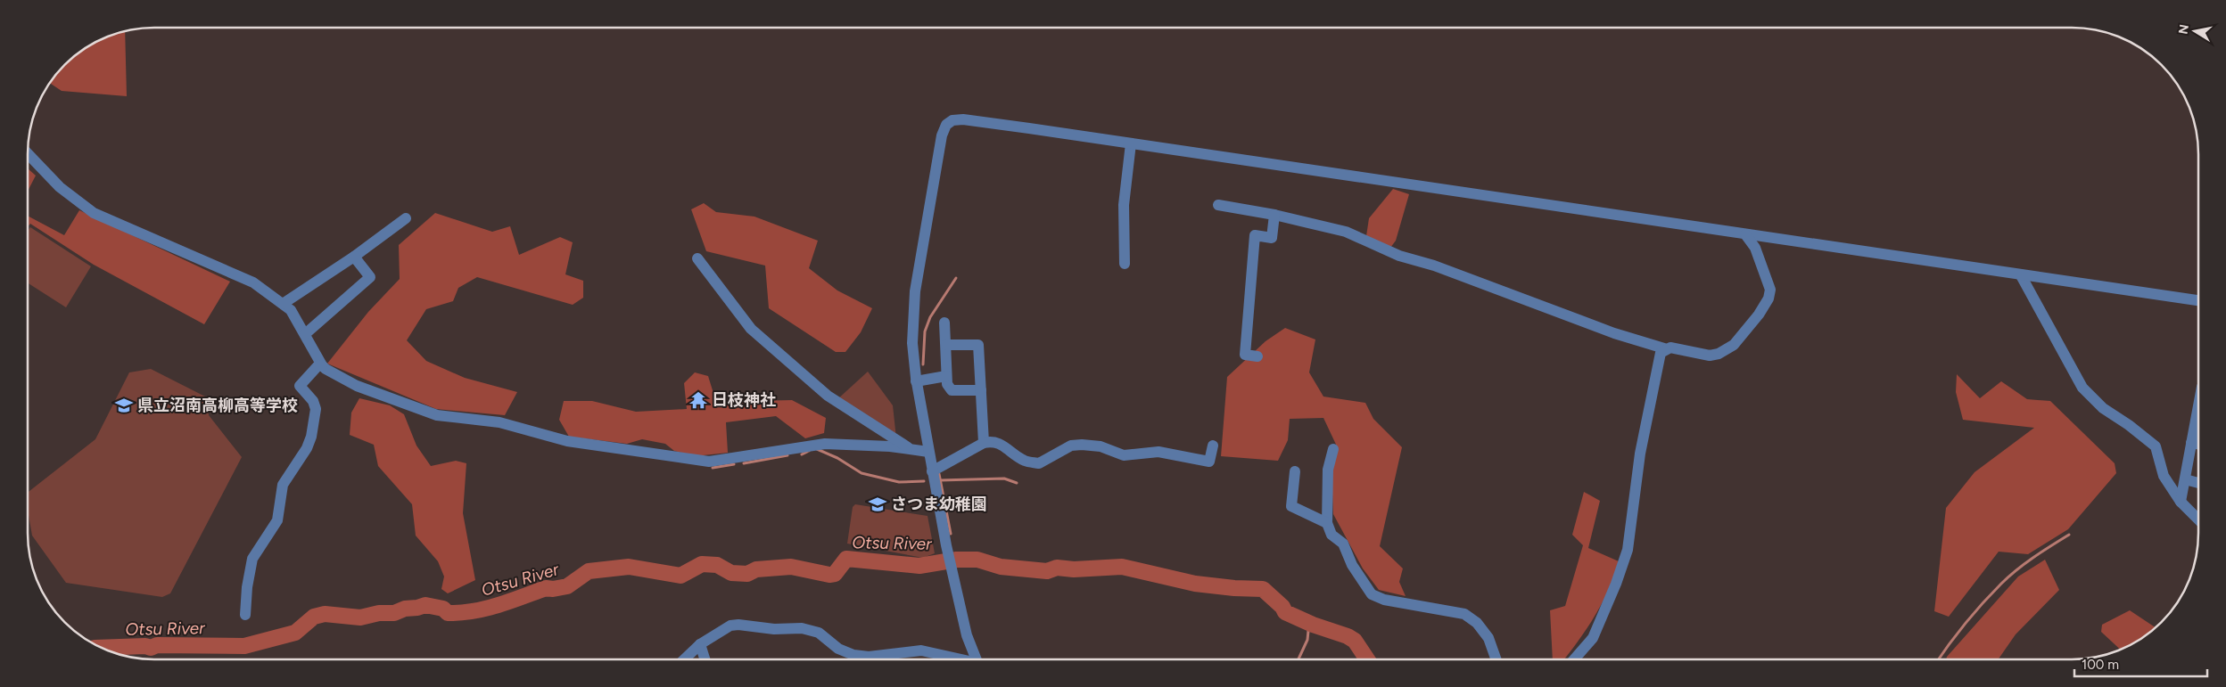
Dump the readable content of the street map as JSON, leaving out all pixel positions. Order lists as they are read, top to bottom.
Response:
{
  "water": ["Otsu River"],
  "places": {
    "temple": ["日枝神社"],
    "school or university": ["県立沼南高柳高等学校", "さつま幼稚園"]
  },
  "scale_bar": "100 m",
  "north": "left"
}
